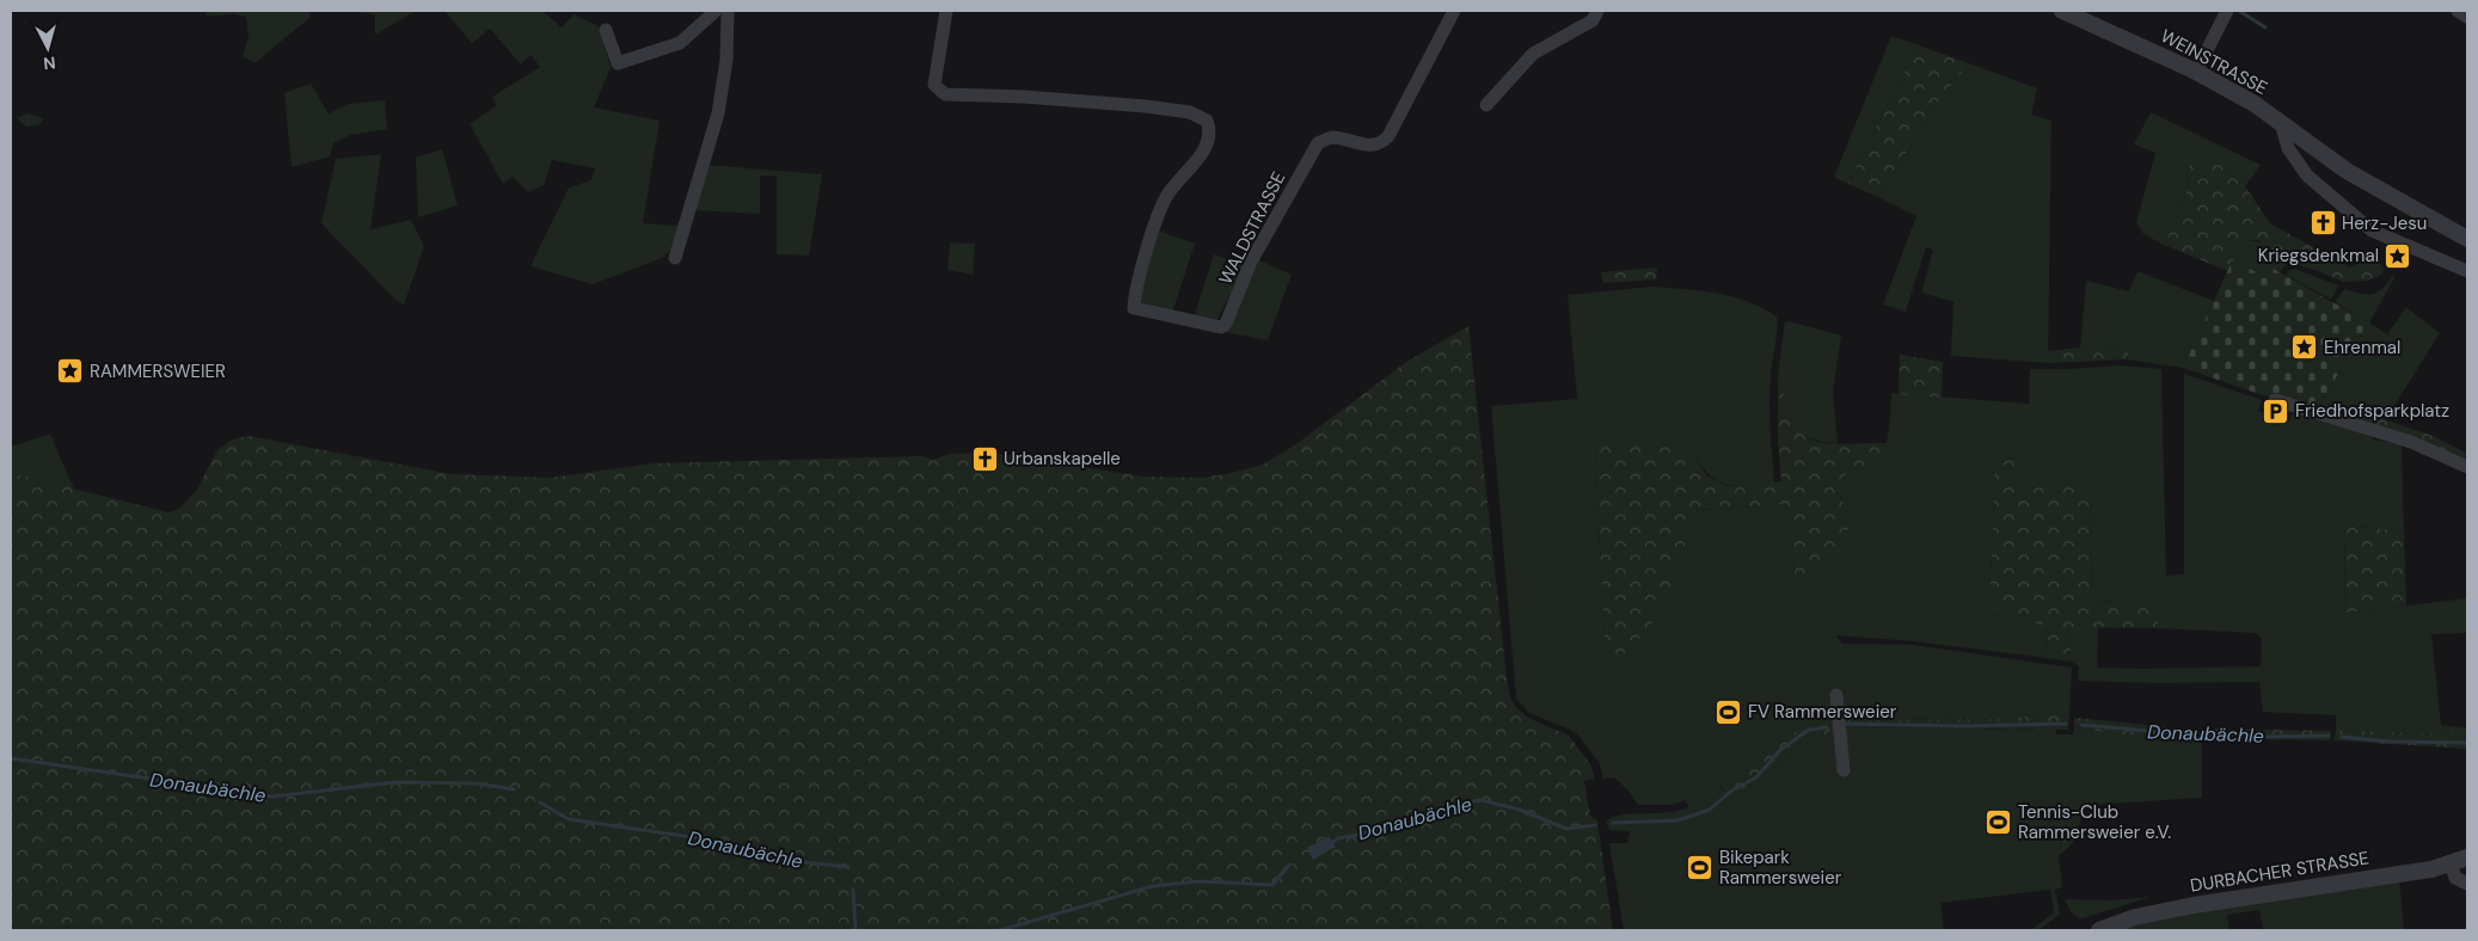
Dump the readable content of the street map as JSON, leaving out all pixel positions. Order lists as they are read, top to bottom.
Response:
{
  "streets": {
    "street": ["WEINSTRASSE", "WALDSTRASSE", "DURBACHER STRASSE"]
  },
  "water": ["Donaubächle"],
  "places": {
    "church": ["Herz-Jesu", "Urbanskapelle"],
    "place": ["Kriegsdenkmal", "Ehrenmal", "RAMMERSWEIER"],
    "parking": ["Friedhofsparkplatz"],
    "sports": ["FV Rammersweier", "Tennis-Club Rammersweier e.V.", "Bikepark Rammersweier"]
  },
  "north": "bottom"
}
